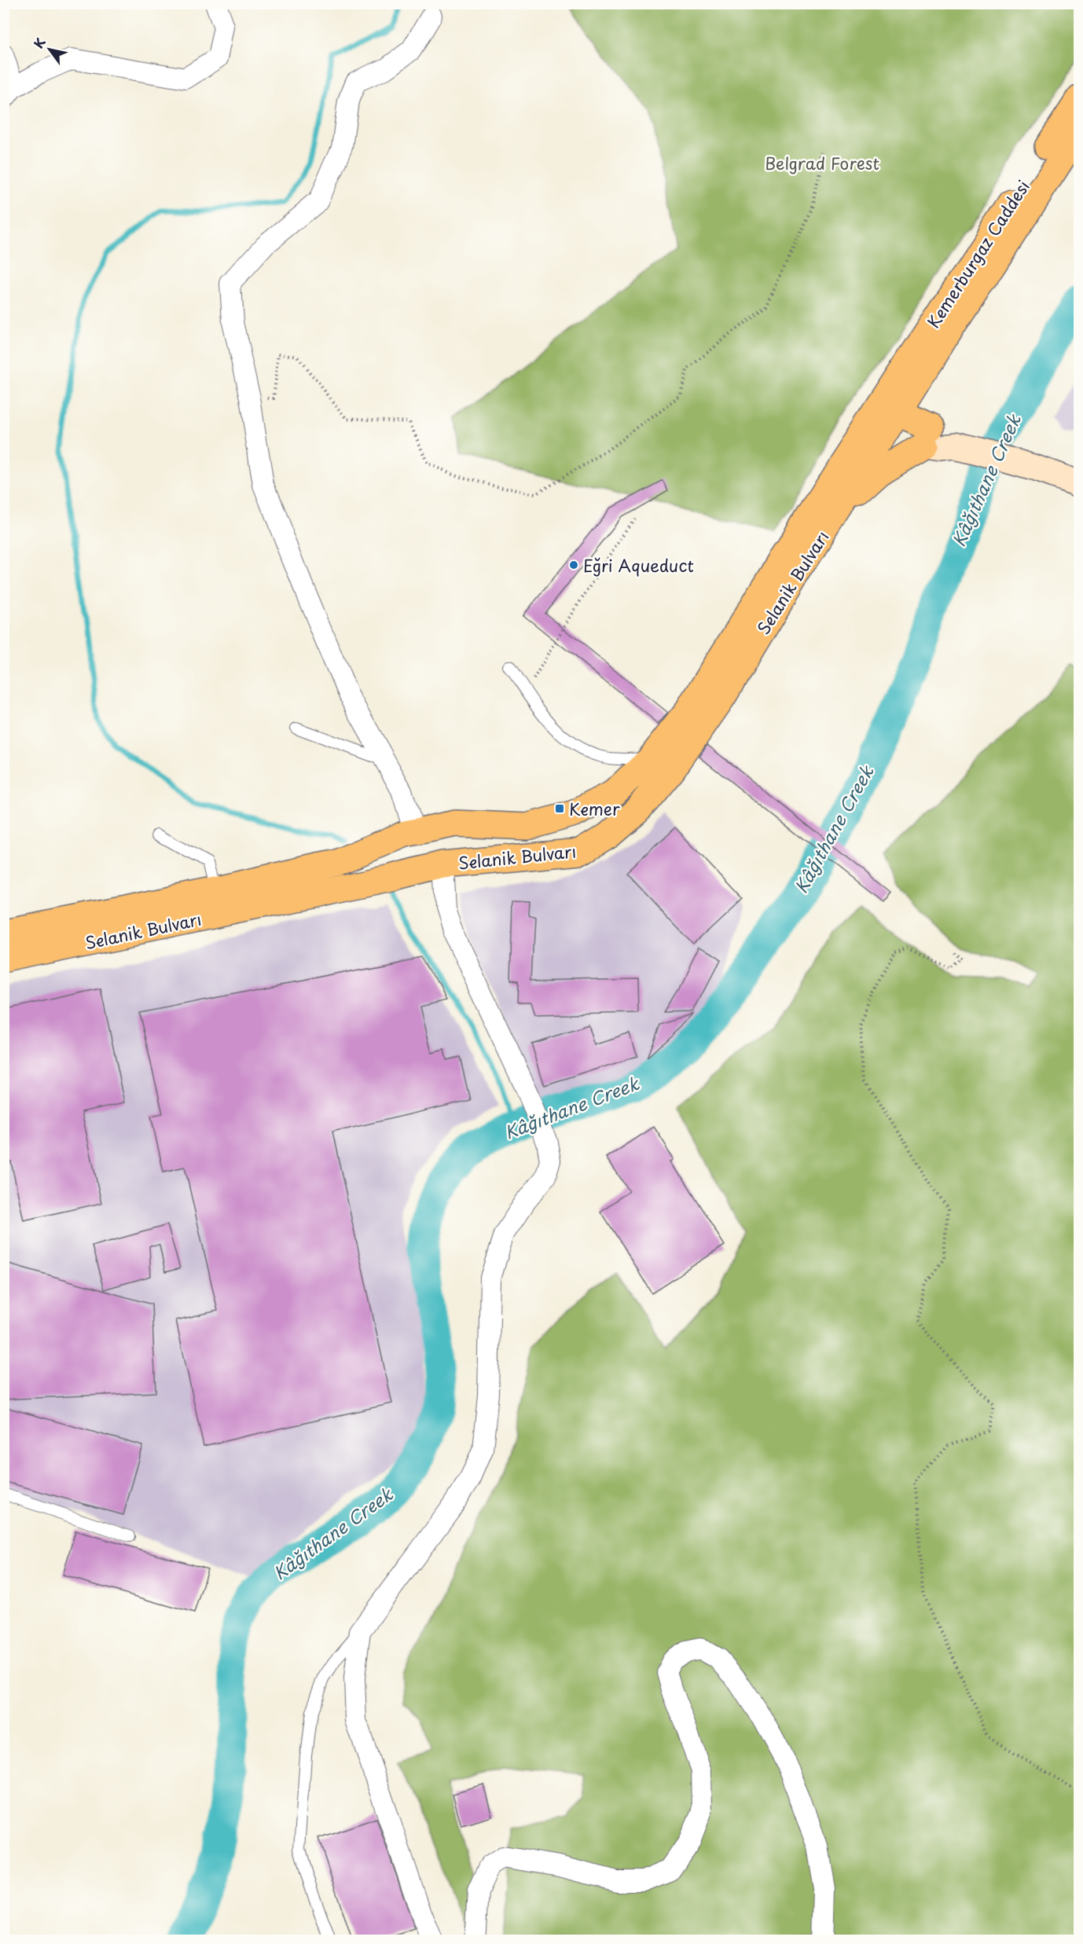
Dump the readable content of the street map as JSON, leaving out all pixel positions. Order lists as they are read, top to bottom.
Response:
{
  "streets": {
    "main road": ["Kemerburgaz Caddesi", "Selanik Bulvarı"]
  },
  "crossings": [
    ["Kemerburgaz Caddesi", "Selanik Bulvarı"]
  ],
  "water": ["Kâğıthane Creek"],
  "parks": ["Belgrad Forest"],
  "places": {
    "other": ["Eğri Aqueduct"],
    "transit": ["Kemer"]
  },
  "north": "top left"
}
